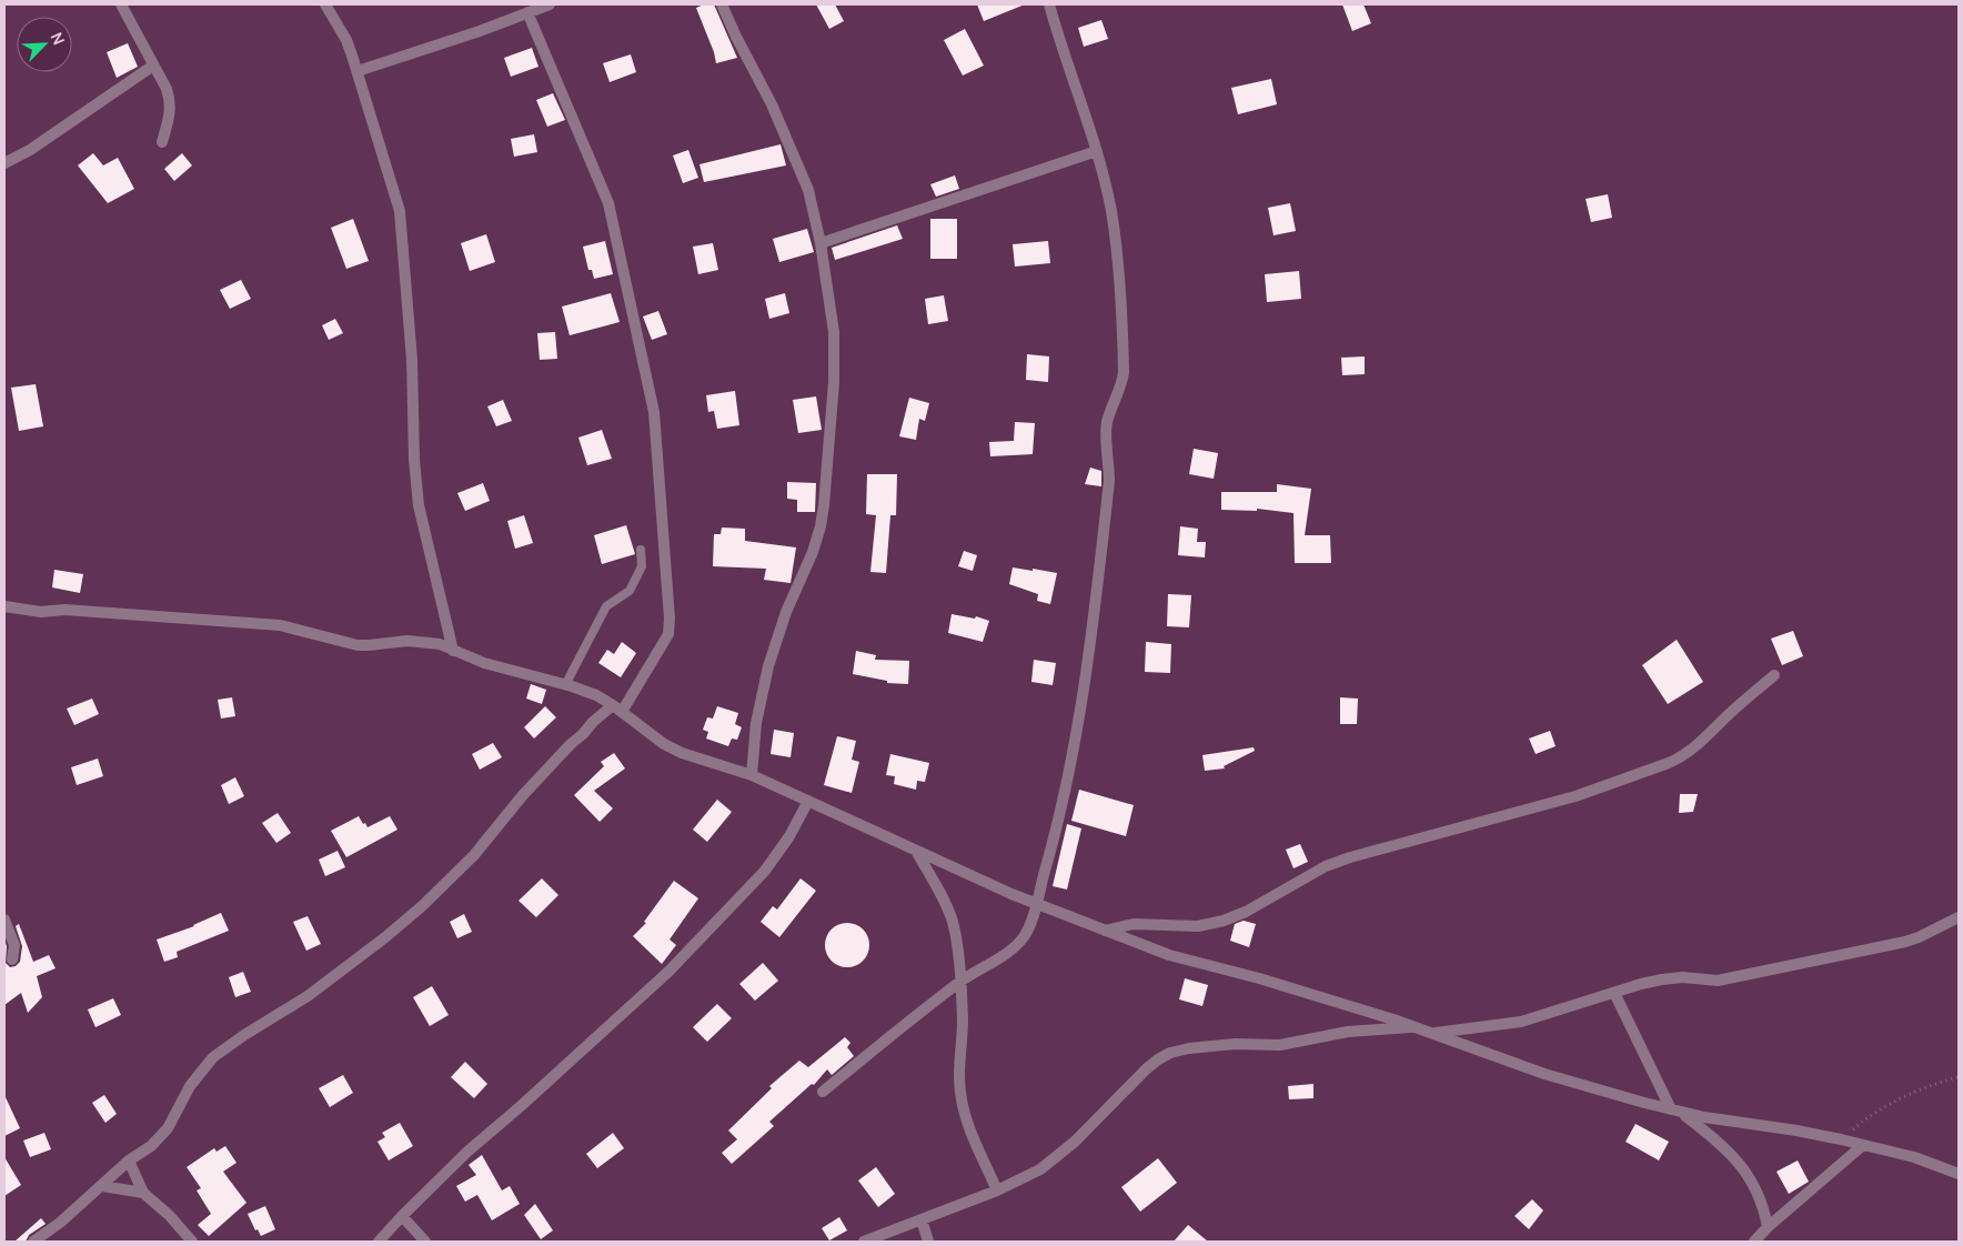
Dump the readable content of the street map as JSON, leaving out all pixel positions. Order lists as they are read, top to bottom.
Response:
{
  "north": "top right"
}
